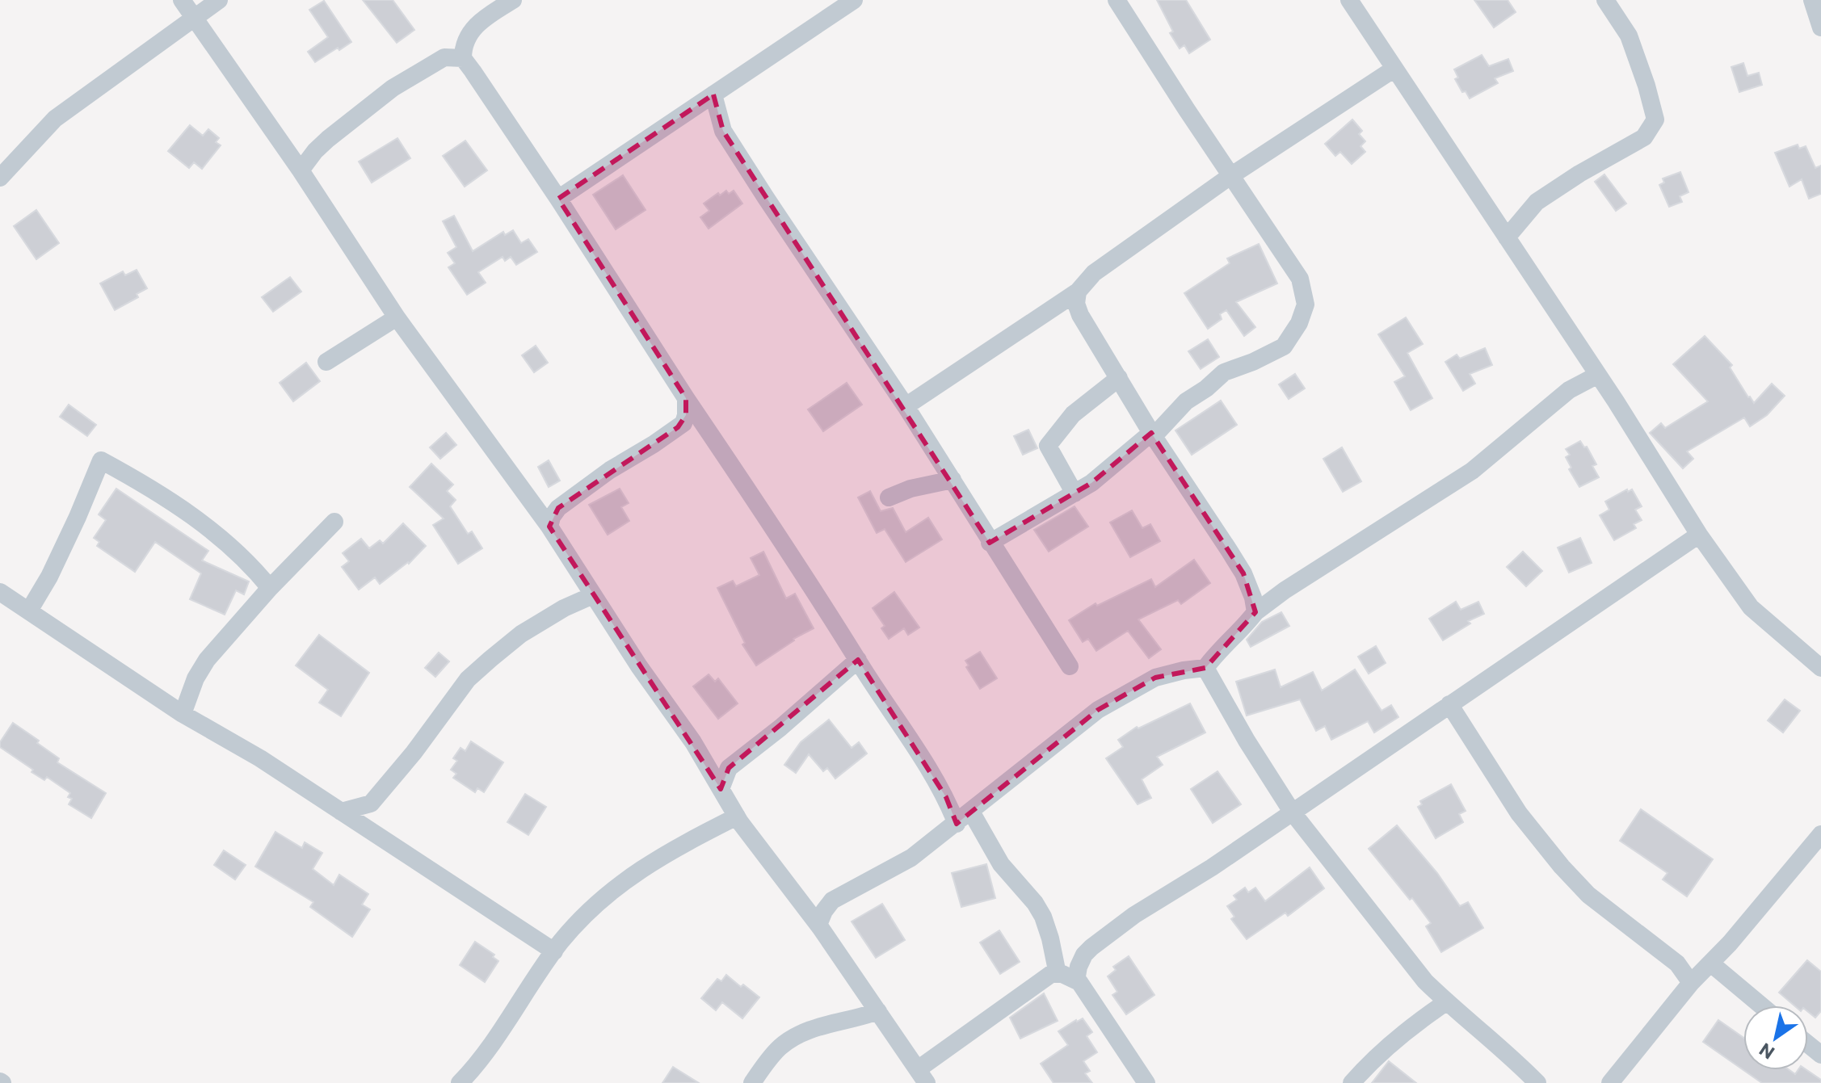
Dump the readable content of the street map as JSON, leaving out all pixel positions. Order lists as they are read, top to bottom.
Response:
{
  "north": "bottom left"
}
